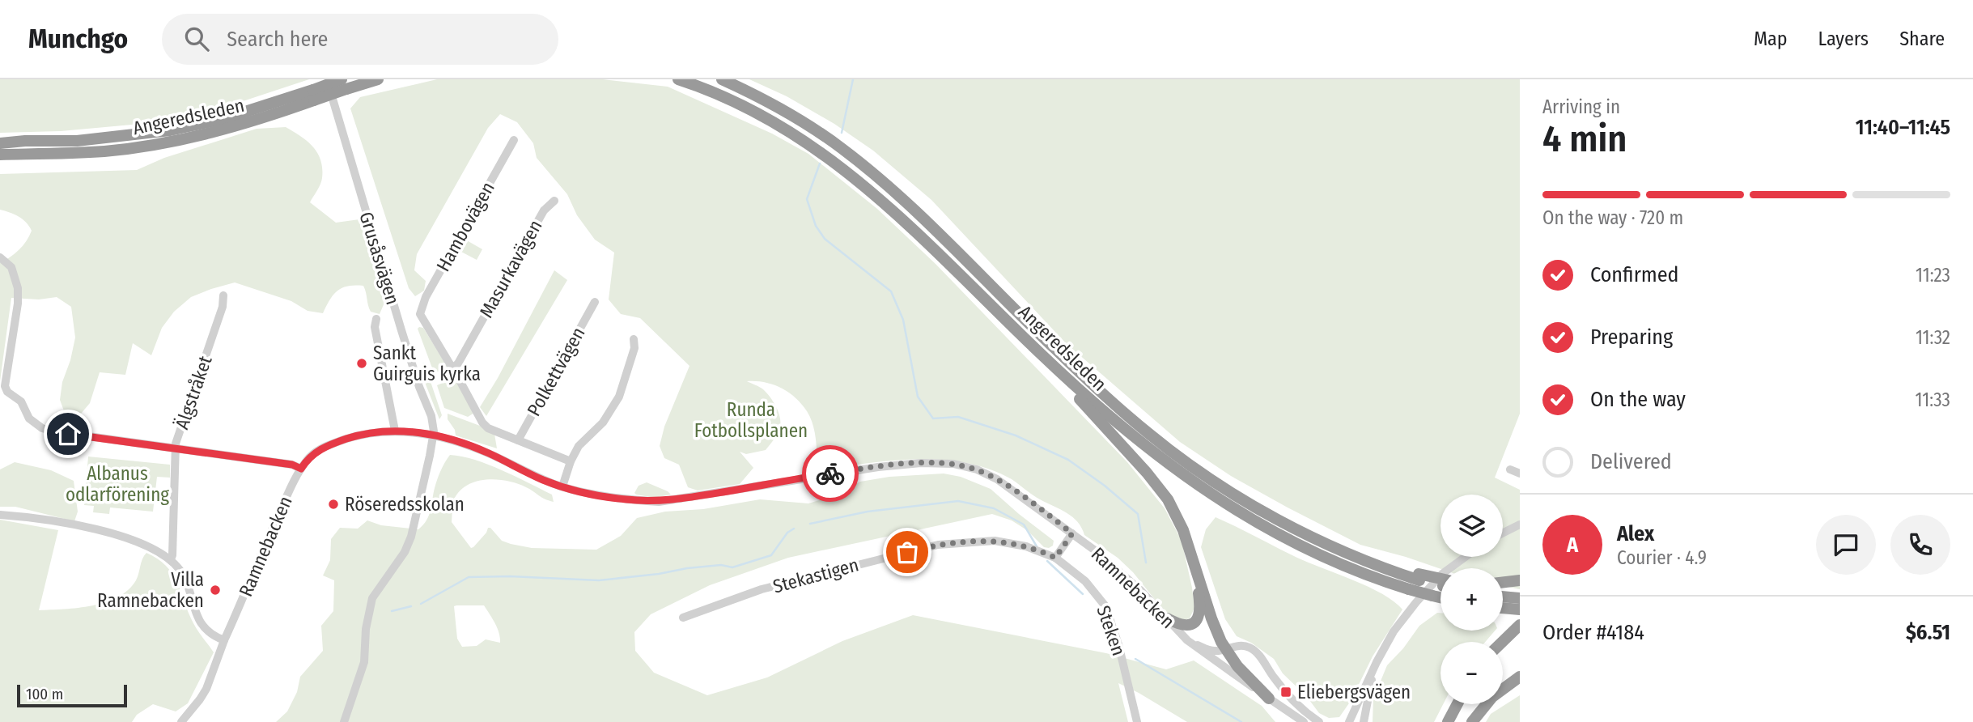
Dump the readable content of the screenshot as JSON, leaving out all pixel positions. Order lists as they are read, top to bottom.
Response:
{
  "streets": {
    "highway": ["Angeredsleden"],
    "street": [
      "Hambovägen",
      "Grusåsvägen",
      "Masurkavägen",
      "Polkettvägen",
      "Älgstråket",
      "Ramnebacken",
      "Stekastigen",
      "Steken"
    ]
  },
  "crossings": [
    ["Hambovägen", "Masurkavägen"],
    ["Grusåsvägen", "Ramnebacken"],
    ["Stekastigen", "Steken"]
  ],
  "parks": ["Runda Fotbollsplanen", "Albanus odlarförening"],
  "places": {
    "other": ["Sankt Guirguis kyrka", "Röseredsskolan", "Villa Ramnebacken"],
    "transit": ["Eliebergsvägen"]
  },
  "scale_bar": "100 m",
  "page": {
    "header": "Munchgo",
    "search": "Search here",
    "nav": ["Map", "Layers", "Share"],
    "heading": ["4 min", "Arriving in", "11:40–11:45"],
    "panel": [
      "Alex",
      "Courier · 4.9",
      "Order #4184",
      "$6.51"
    ],
    "bar": "On the way · 720 m",
    "list": [
      ["Confirmed", "11:23"],
      ["Preparing", "11:32"],
      ["On the way", "11:33"],
      "Delivered"
    ],
    "map_buttons": ["+", "−"],
    "round": "A",
    "scale": "100 m"
  }
}
